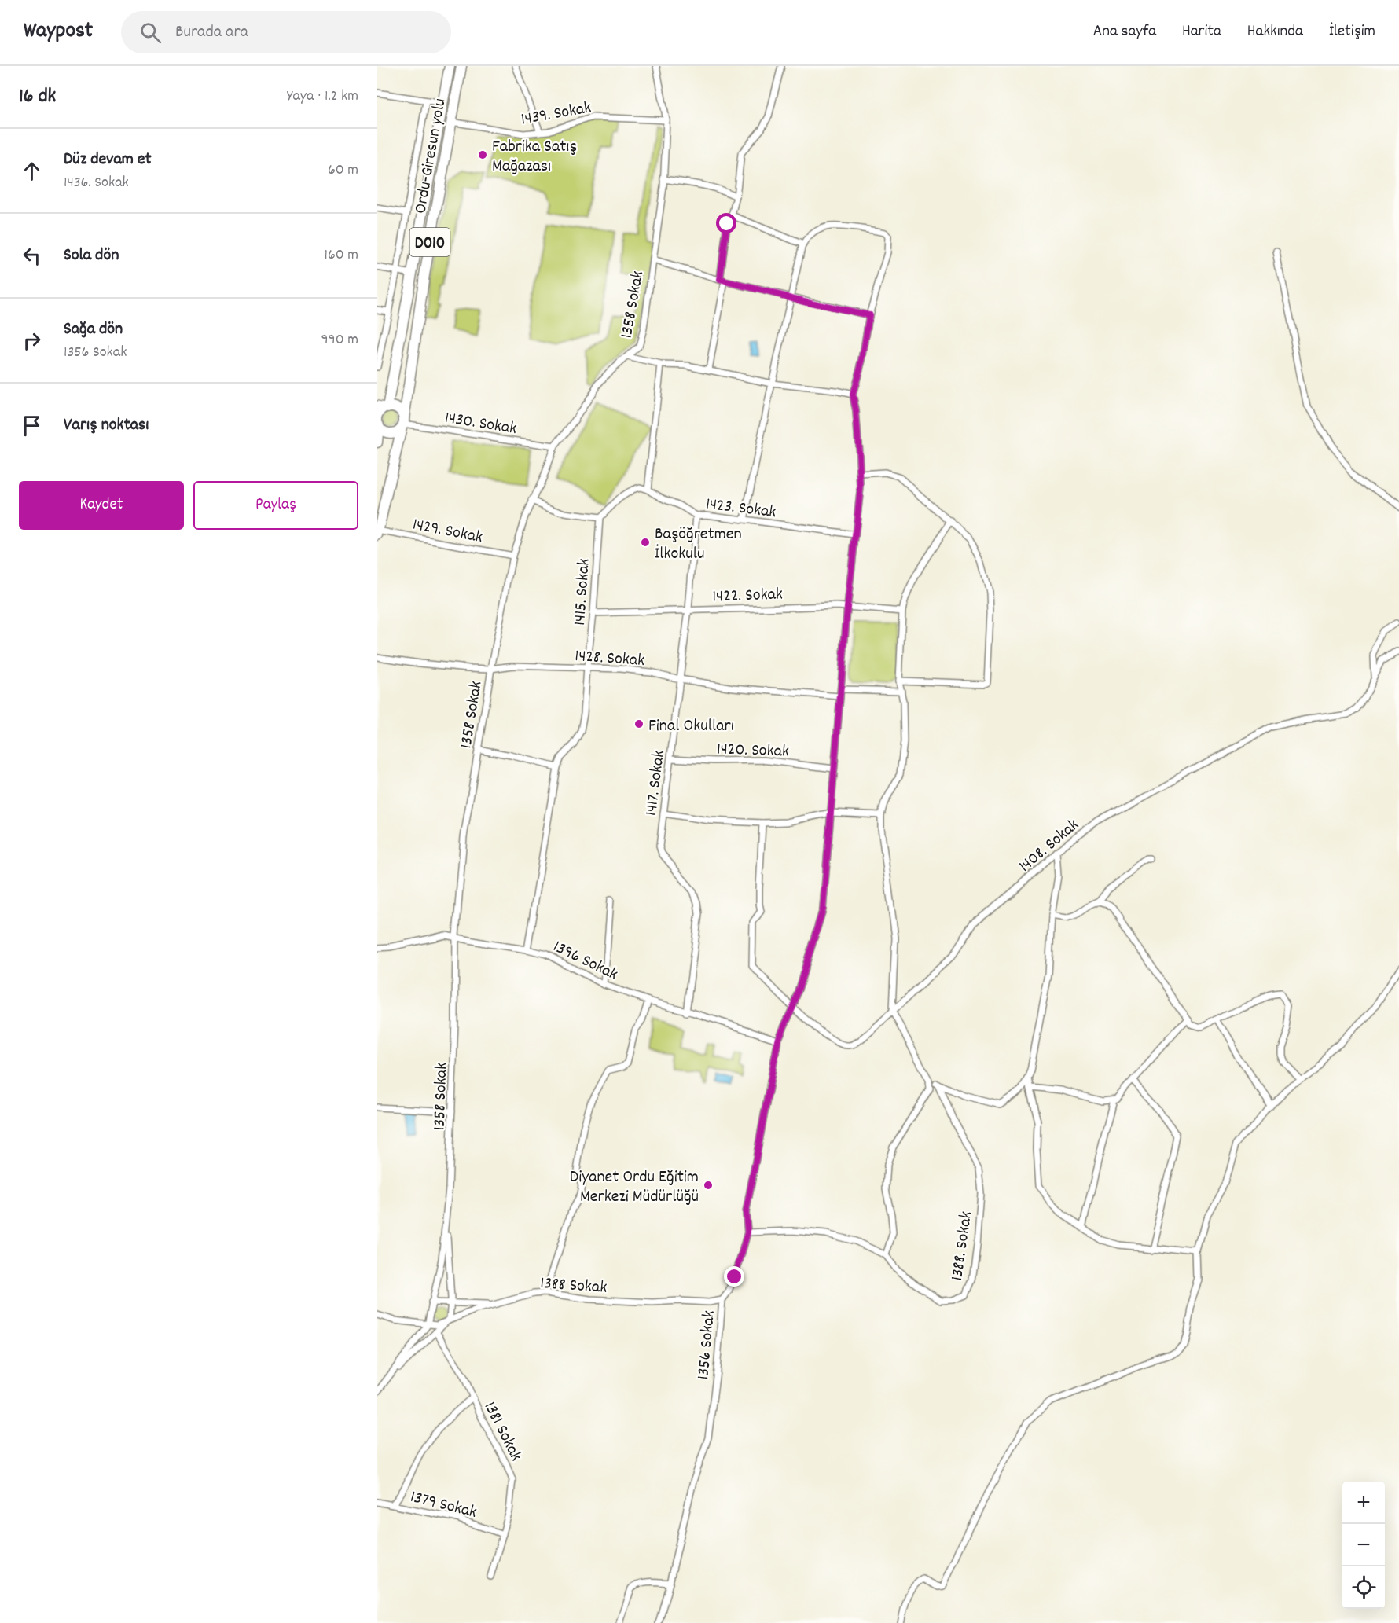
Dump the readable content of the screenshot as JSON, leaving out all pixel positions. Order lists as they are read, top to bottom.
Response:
{
  "streets": {
    "highway": ["Ordu-Giresun yolu", "D010"],
    "street": [
      "1439. Sokak",
      "1358 Sokak",
      "1430. Sokak",
      "1423. Sokak",
      "1429. Sokak",
      "1415. Sokak",
      "1422. Sokak",
      "1428. Sokak",
      "1420. Sokak",
      "1417. Sokak",
      "1408. Sokak",
      "1396 Sokak",
      "1388. Sokak",
      "1388 Sokak",
      "1356 Sokak",
      "1381 Sokak",
      "1379 Sokak"
    ]
  },
  "crossings": [
    ["1439. Sokak", "Ordu-Giresun yolu"],
    ["1439. Sokak", "1358 Sokak"],
    ["Ordu-Giresun yolu", "D010"],
    ["Ordu-Giresun yolu", "1430. Sokak"],
    ["D010", "1430. Sokak"],
    ["D010", "1429. Sokak"],
    ["1358 Sokak", "1430. Sokak"],
    ["1358 Sokak", "1429. Sokak"],
    ["1358 Sokak", "1428. Sokak"],
    ["1358 Sokak", "1396 Sokak"],
    ["1358 Sokak", "1388 Sokak"],
    ["1423. Sokak", "1417. Sokak"],
    ["1423. Sokak", "1356 Sokak"],
    ["1415. Sokak", "1422. Sokak"],
    ["1415. Sokak", "1428. Sokak"],
    ["1422. Sokak", "1417. Sokak"],
    ["1422. Sokak", "1356 Sokak"],
    ["1428. Sokak", "1417. Sokak"],
    ["1428. Sokak", "1356 Sokak"],
    ["1420. Sokak", "1417. Sokak"],
    ["1420. Sokak", "1356 Sokak"],
    ["1417. Sokak", "1396 Sokak"],
    ["1408. Sokak", "1356 Sokak"],
    ["1396 Sokak", "1356 Sokak"],
    ["1388. Sokak", "1356 Sokak"],
    ["1388 Sokak", "1356 Sokak"],
    ["1381 Sokak", "1379 Sokak"]
  ],
  "places": [
    "Fabrika Satış Mağazası",
    "Başöğretmen İlkokulu",
    "Final Okulları",
    "Diyanet Ordu Eğitim Merkezi Müdürlüğü"
  ],
  "page": {
    "header": "Waypost",
    "search": "Burada ara",
    "nav": [
      "Ana sayfa",
      "Harita",
      "Hakkında",
      "İletişim"
    ],
    "heading": ["16 dk", "Yaya · 1.2 km"],
    "list": [
      ["Düz devam et", "1436. Sokak", "60 m"],
      ["Sola dön", "160 m"],
      ["Sağa dön", "1356 Sokak", "990 m"],
      "Varış noktası"
    ],
    "buttons": ["Kaydet", "Paylaş"],
    "map_buttons": ["+", "−"]
  }
}
